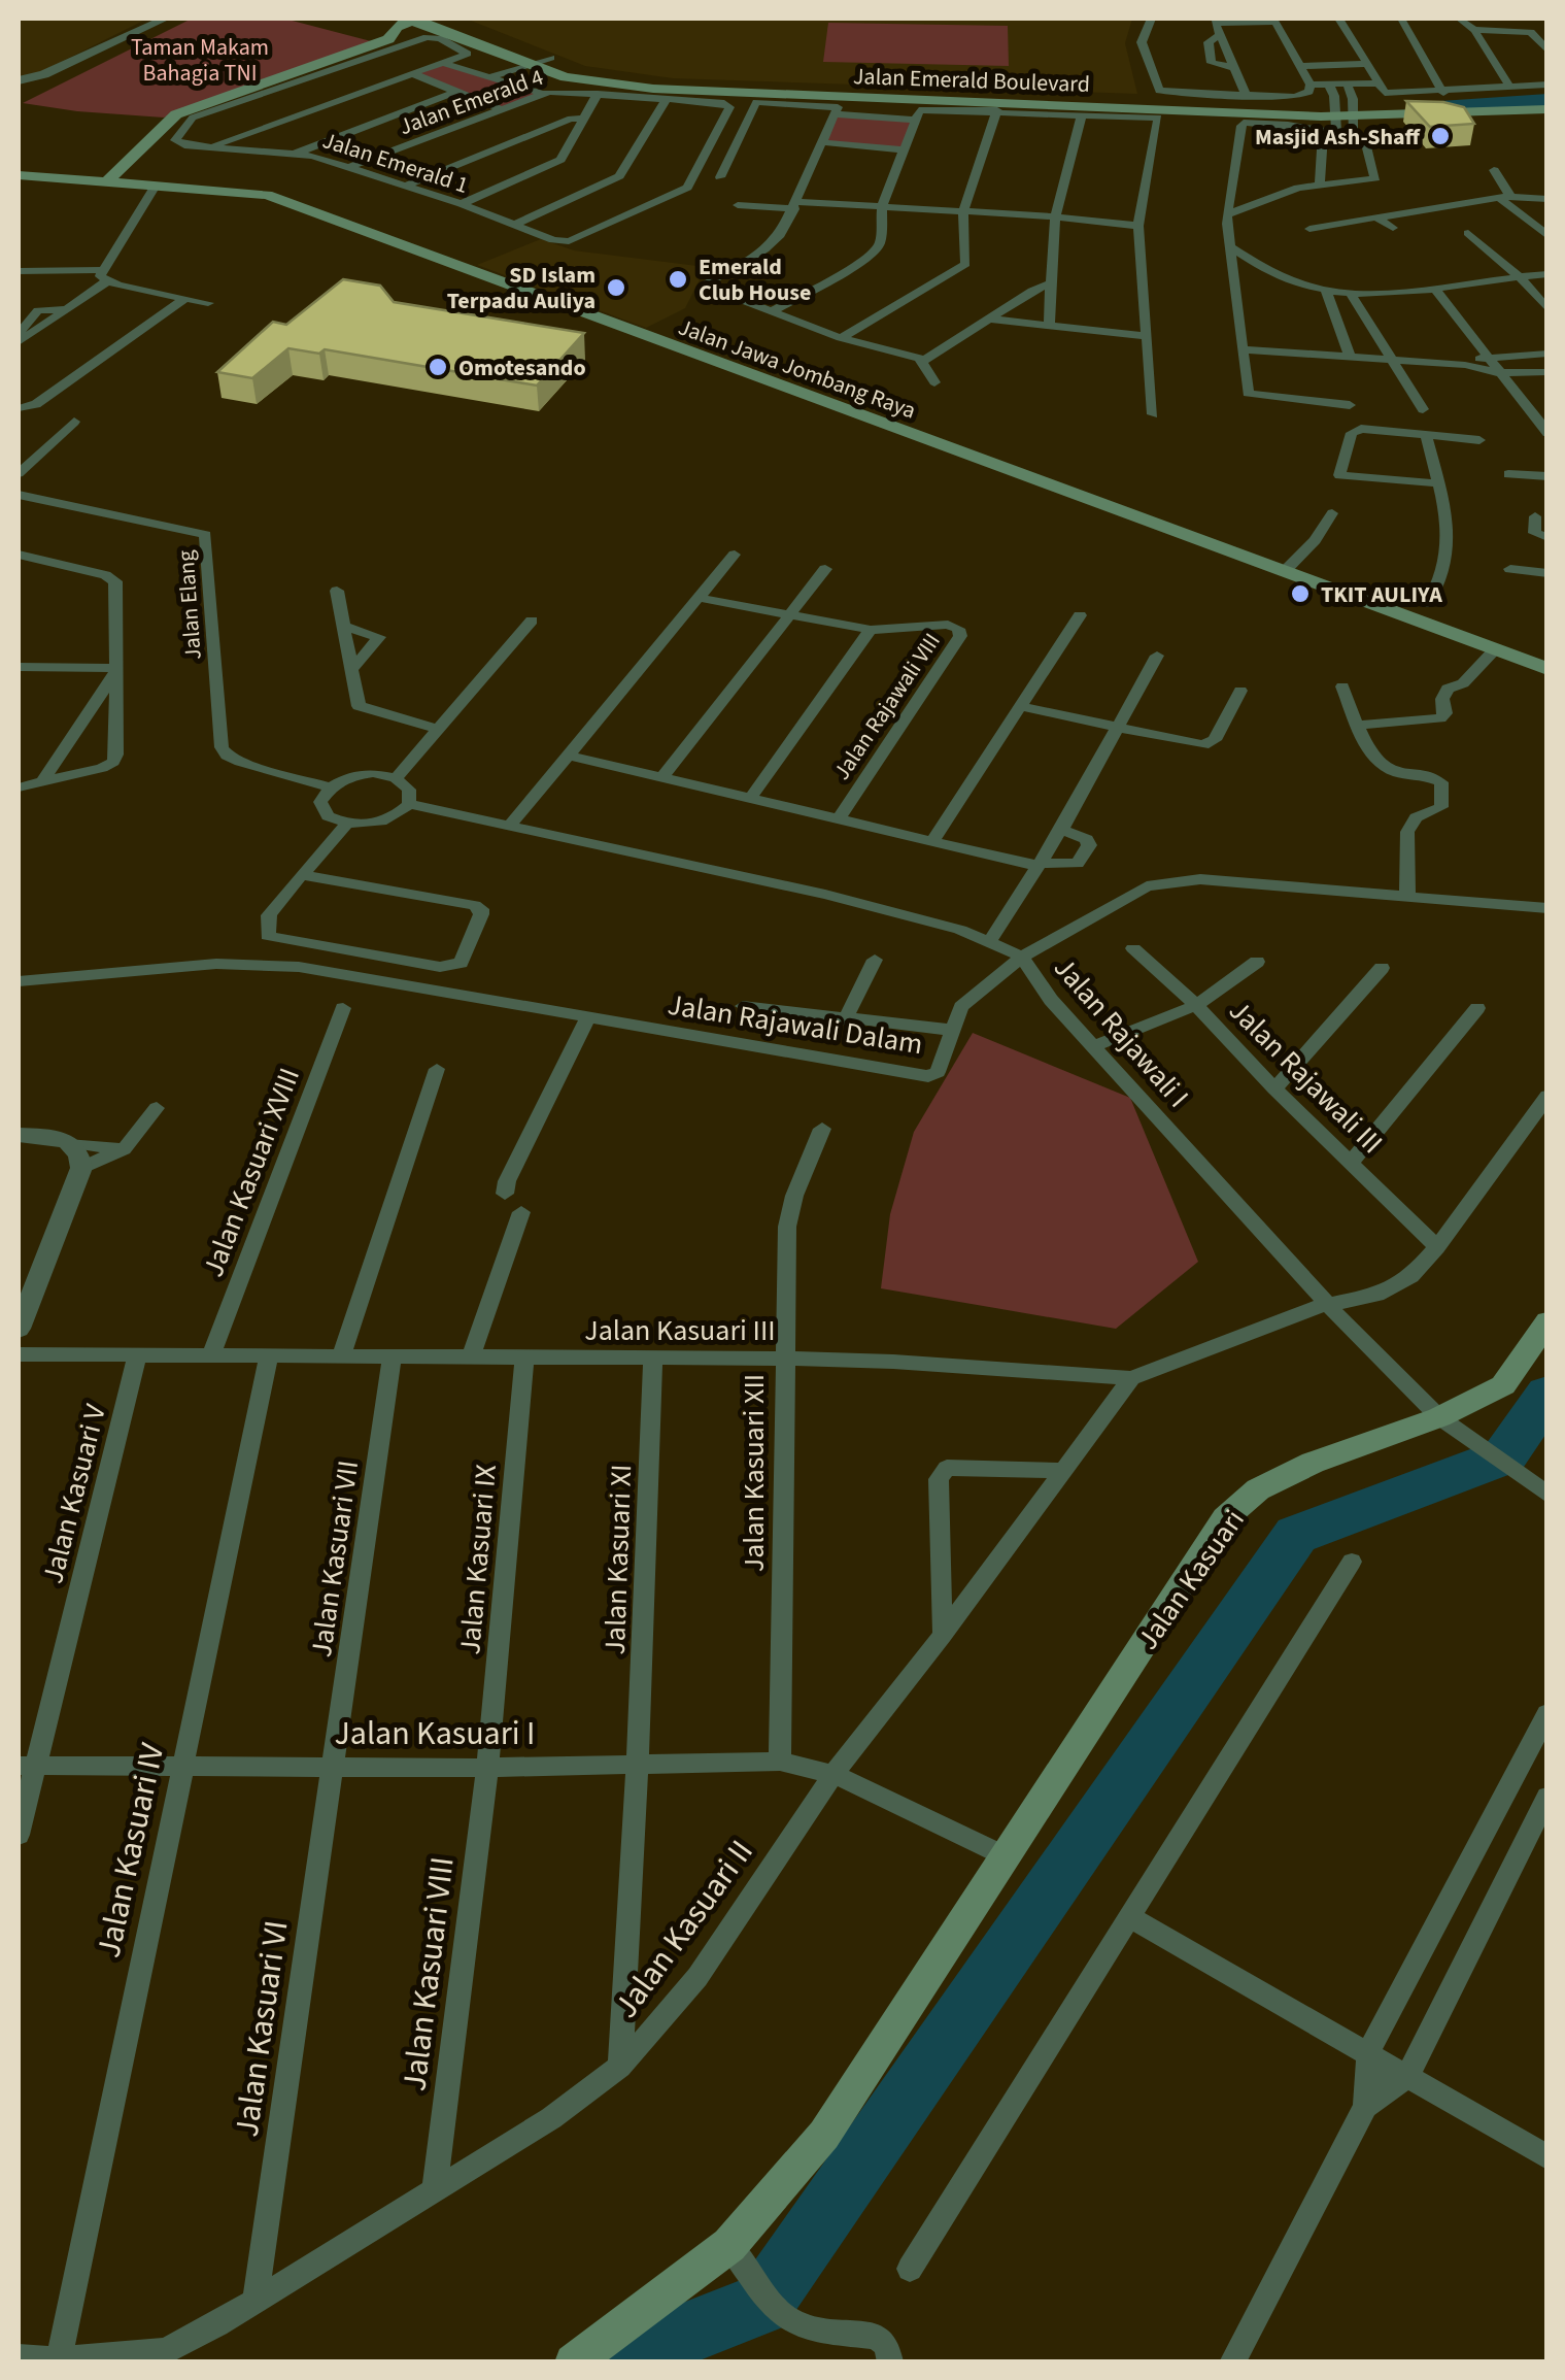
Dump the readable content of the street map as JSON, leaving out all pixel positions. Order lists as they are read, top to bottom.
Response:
{
  "streets": {
    "main road": ["Jalan Emerald Boulevard", "Jalan Jawa Jombang Raya", "Jalan Kasuari"],
    "street": [
      "Jalan Emerald 4",
      "Jalan Emerald 1",
      "Jalan Elang",
      "Jalan Rajawali VIII",
      "Jalan Rajawali Dalam",
      "Jalan Rajawali I",
      "Jalan Rajawali III",
      "Jalan Kasuari XVIII",
      "Jalan Kasuari III",
      "Jalan Kasuari XII",
      "Jalan Kasuari V",
      "Jalan Kasuari VII",
      "Jalan Kasuari IX",
      "Jalan Kasuari XI",
      "Jalan Kasuari I",
      "Jalan Kasuari IV",
      "Jalan Kasuari II",
      "Jalan Kasuari VIII",
      "Jalan Kasuari VI"
    ]
  },
  "crossings": [
    ["Jalan Emerald 4", "Jalan Emerald 1"],
    ["Jalan Elang", "Jalan Rajawali I"],
    ["Jalan Rajawali Dalam", "Jalan Rajawali I"],
    ["Jalan Rajawali I", "Jalan Kasuari III"],
    ["Jalan Rajawali I", "Jalan Kasuari"],
    ["Jalan Kasuari XVIII", "Jalan Kasuari III"],
    ["Jalan Kasuari III", "Jalan Kasuari XII"],
    ["Jalan Kasuari III", "Jalan Kasuari V"],
    ["Jalan Kasuari III", "Jalan Kasuari VII"],
    ["Jalan Kasuari III", "Jalan Kasuari IX"],
    ["Jalan Kasuari III", "Jalan Kasuari XI"],
    ["Jalan Kasuari III", "Jalan Kasuari IV"],
    ["Jalan Kasuari III", "Jalan Kasuari II"],
    ["Jalan Kasuari XII", "Jalan Kasuari I"],
    ["Jalan Kasuari V", "Jalan Kasuari I"],
    ["Jalan Kasuari VII", "Jalan Kasuari I"],
    ["Jalan Kasuari VII", "Jalan Kasuari VI"],
    ["Jalan Kasuari IX", "Jalan Kasuari I"],
    ["Jalan Kasuari IX", "Jalan Kasuari VIII"],
    ["Jalan Kasuari XI", "Jalan Kasuari I"],
    ["Jalan Kasuari XI", "Jalan Kasuari II"],
    ["Jalan Kasuari I", "Jalan Kasuari IV"],
    ["Jalan Kasuari I", "Jalan Kasuari II"],
    ["Jalan Kasuari I", "Jalan Kasuari VIII"],
    ["Jalan Kasuari I", "Jalan Kasuari VI"],
    ["Jalan Kasuari IV", "Jalan Kasuari II"],
    ["Jalan Kasuari II", "Jalan Kasuari VIII"],
    ["Jalan Kasuari II", "Jalan Kasuari VI"]
  ],
  "parks": ["Taman Makam Bahagia TNI"],
  "places": [
    "Masjid Ash-Shaff",
    "Emerald Club House",
    "SD Islam Terpadu Auliya",
    "Omotesando",
    "TKIT AULIYA"
  ]
}
